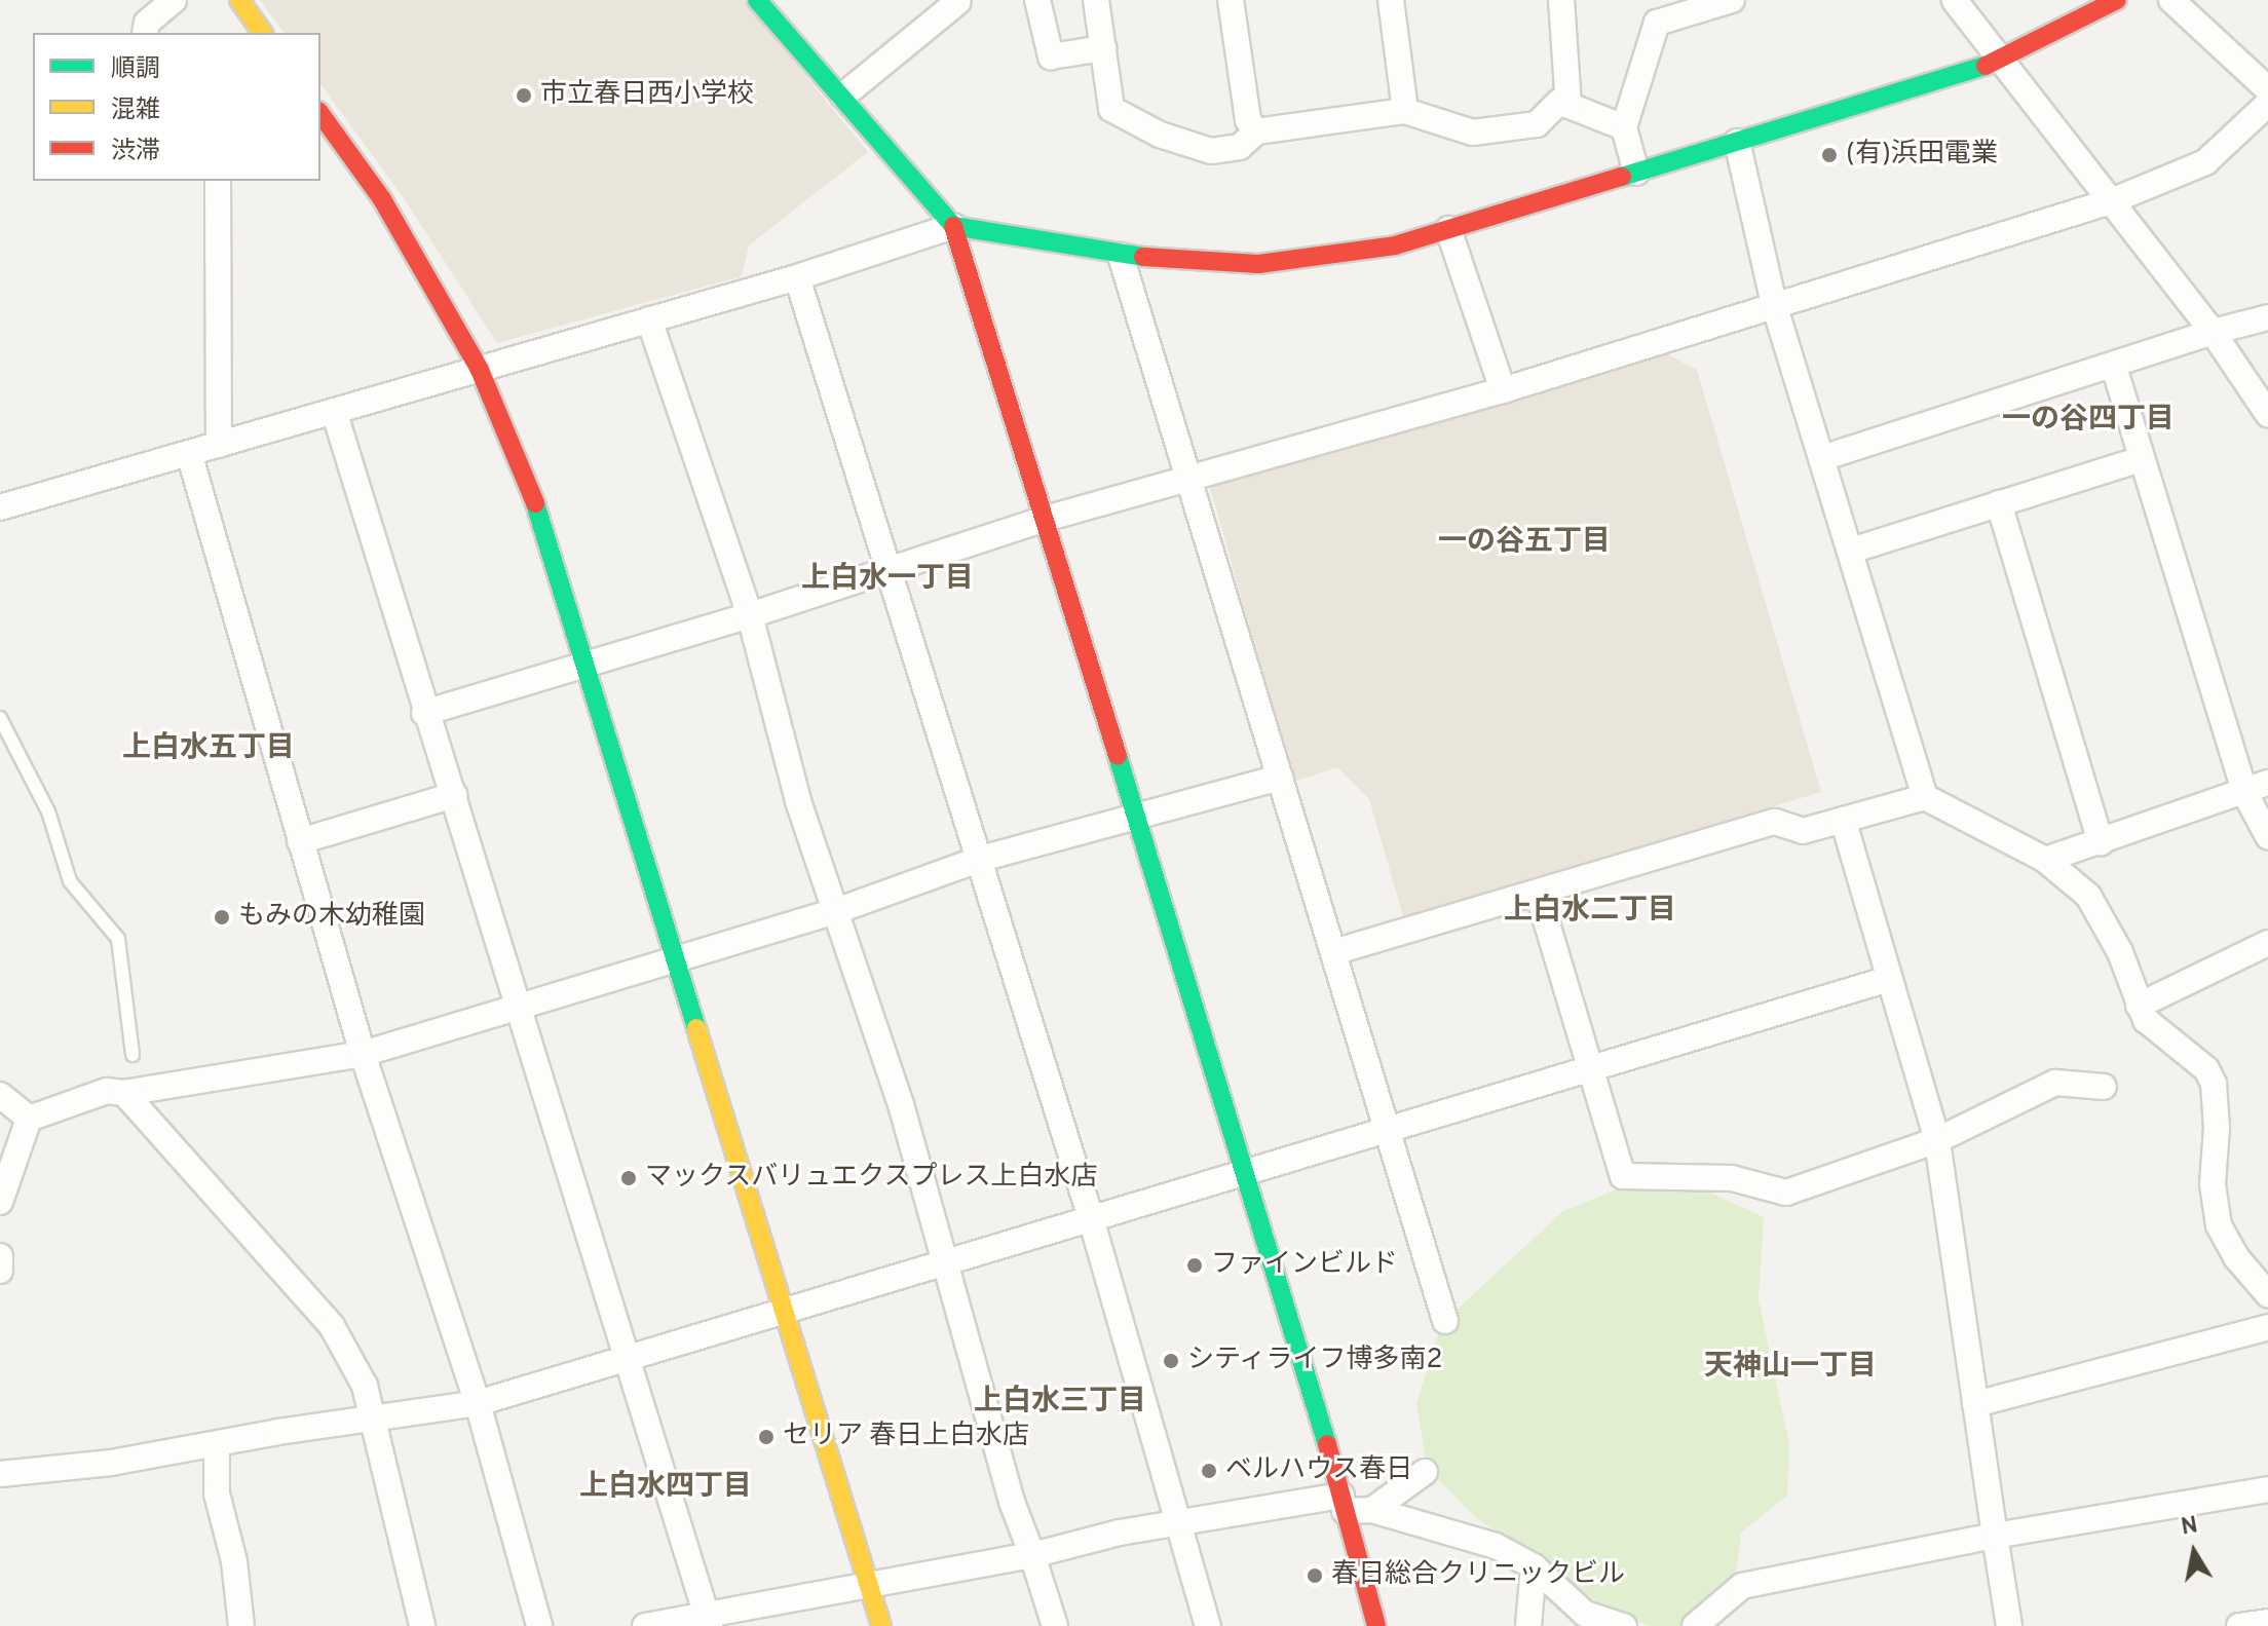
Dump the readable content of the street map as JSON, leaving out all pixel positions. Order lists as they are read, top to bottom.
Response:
{
  "districts": [
    "一の谷四丁目",
    "一の谷五丁目",
    "上白水一丁目",
    "上白水五丁目",
    "上白水二丁目",
    "天神山一丁目",
    "上白水三丁目",
    "上白水四丁目"
  ],
  "places": [
    "市立春日西小学校",
    "(有)浜田電業",
    "もみの木幼稚園",
    "マックスバリュエクスプレス上白水店",
    "ファインビルド",
    "シティライフ博多南2",
    "セリア 春日上白水店",
    "ベルハウス春日",
    "春日総合クリニックビル"
  ],
  "legend": ["順調", "混雑", "渋滞"],
  "north": "top"
}
